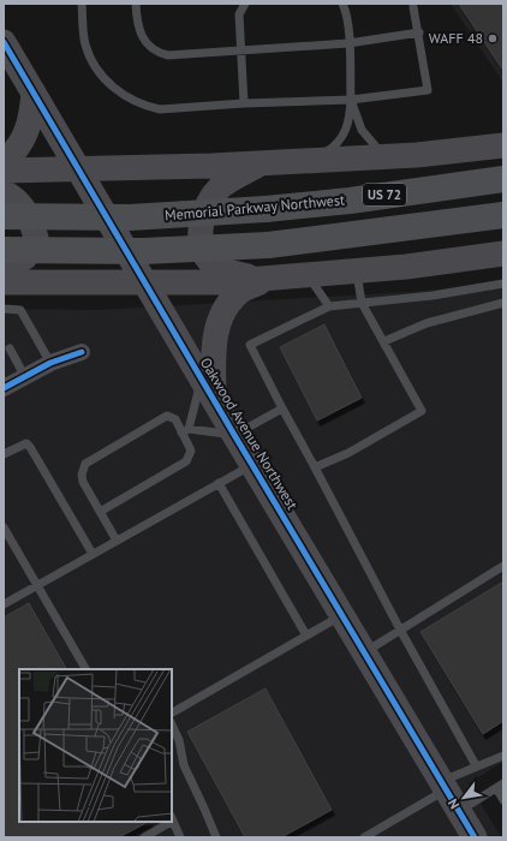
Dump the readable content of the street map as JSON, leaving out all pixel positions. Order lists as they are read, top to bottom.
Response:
{
  "streets": {
    "highway": ["US 72", "Memorial Parkway Northwest"],
    "main road": ["Oakwood Avenue Northwest"]
  },
  "places": ["WAFF 48"],
  "north": "bottom left"
}
